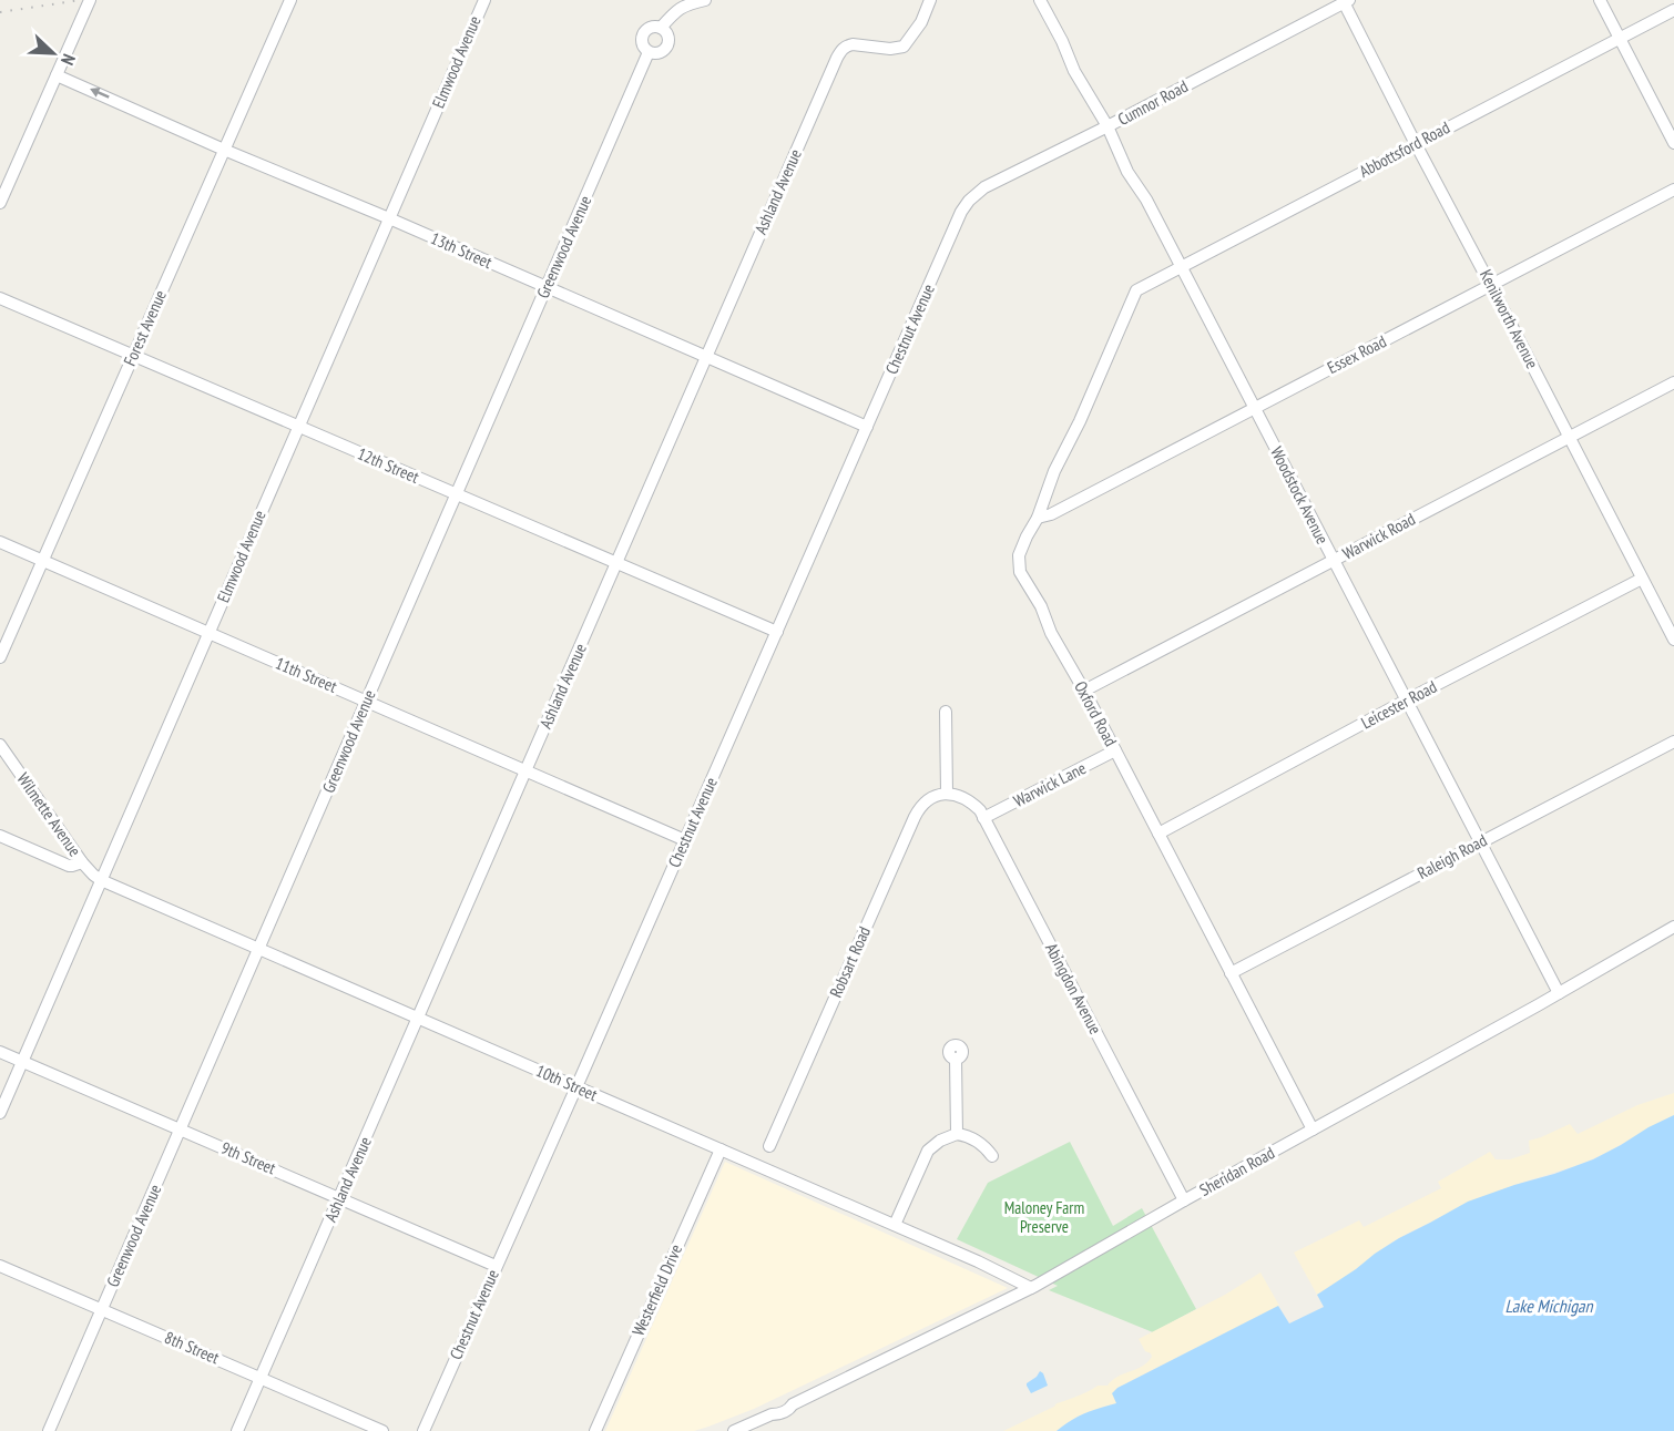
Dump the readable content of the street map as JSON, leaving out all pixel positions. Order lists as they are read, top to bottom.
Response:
{
  "streets": {
    "street": [
      "Elmwood Avenue",
      "Cumnor Road",
      "Abbottsford Road",
      "Ashland Avenue",
      "Greenwood Avenue",
      "13th Street",
      "Kenilworth Avenue",
      "Forest Avenue",
      "Chestnut Avenue",
      "Essex Road",
      "12th Street",
      "Woodstock Avenue",
      "Warwick Road",
      "11th Street",
      "Leicester Road",
      "Oxford Road",
      "Warwick Lane",
      "Wilmette Avenue",
      "Raleigh Road",
      "Robsart Road",
      "Abingdon Avenue",
      "10th Street",
      "9th Street",
      "Sheridan Road",
      "Westerfield Drive",
      "8th Street"
    ]
  },
  "crossings": [
    ["Elmwood Avenue", "13th Street"],
    ["Elmwood Avenue", "12th Street"],
    ["Elmwood Avenue", "11th Street"],
    ["Elmwood Avenue", "Wilmette Avenue"],
    ["Elmwood Avenue", "10th Street"],
    ["Elmwood Avenue", "9th Street"],
    ["Cumnor Road", "Kenilworth Avenue"],
    ["Cumnor Road", "Chestnut Avenue"],
    ["Cumnor Road", "Woodstock Avenue"],
    ["Abbottsford Road", "Kenilworth Avenue"],
    ["Abbottsford Road", "Woodstock Avenue"],
    ["Abbottsford Road", "Oxford Road"],
    ["Ashland Avenue", "13th Street"],
    ["Ashland Avenue", "12th Street"],
    ["Ashland Avenue", "11th Street"],
    ["Ashland Avenue", "10th Street"],
    ["Ashland Avenue", "9th Street"],
    ["Ashland Avenue", "8th Street"],
    ["Greenwood Avenue", "13th Street"],
    ["Greenwood Avenue", "12th Street"],
    ["Greenwood Avenue", "11th Street"],
    ["Greenwood Avenue", "10th Street"],
    ["Greenwood Avenue", "9th Street"],
    ["Greenwood Avenue", "8th Street"],
    ["13th Street", "Forest Avenue"],
    ["13th Street", "Chestnut Avenue"],
    ["Kenilworth Avenue", "Essex Road"],
    ["Kenilworth Avenue", "Warwick Road"],
    ["Kenilworth Avenue", "Leicester Road"],
    ["Forest Avenue", "12th Street"],
    ["Forest Avenue", "11th Street"],
    ["Chestnut Avenue", "12th Street"],
    ["Chestnut Avenue", "11th Street"],
    ["Chestnut Avenue", "10th Street"],
    ["Chestnut Avenue", "9th Street"],
    ["Essex Road", "Woodstock Avenue"],
    ["Essex Road", "Oxford Road"],
    ["Woodstock Avenue", "Warwick Road"],
    ["Woodstock Avenue", "Leicester Road"],
    ["Woodstock Avenue", "Raleigh Road"],
    ["Woodstock Avenue", "Sheridan Road"],
    ["Warwick Road", "Oxford Road"],
    ["Leicester Road", "Oxford Road"],
    ["Oxford Road", "Warwick Lane"],
    ["Oxford Road", "Raleigh Road"],
    ["Oxford Road", "Sheridan Road"],
    ["Warwick Lane", "Abingdon Avenue"],
    ["Wilmette Avenue", "10th Street"],
    ["Robsart Road", "Abingdon Avenue"],
    ["Abingdon Avenue", "Sheridan Road"],
    ["10th Street", "Sheridan Road"],
    ["10th Street", "Westerfield Drive"]
  ],
  "water": ["Lake Michigan"],
  "parks": ["Maloney Farm Preserve"],
  "north": "bottom right"
}
